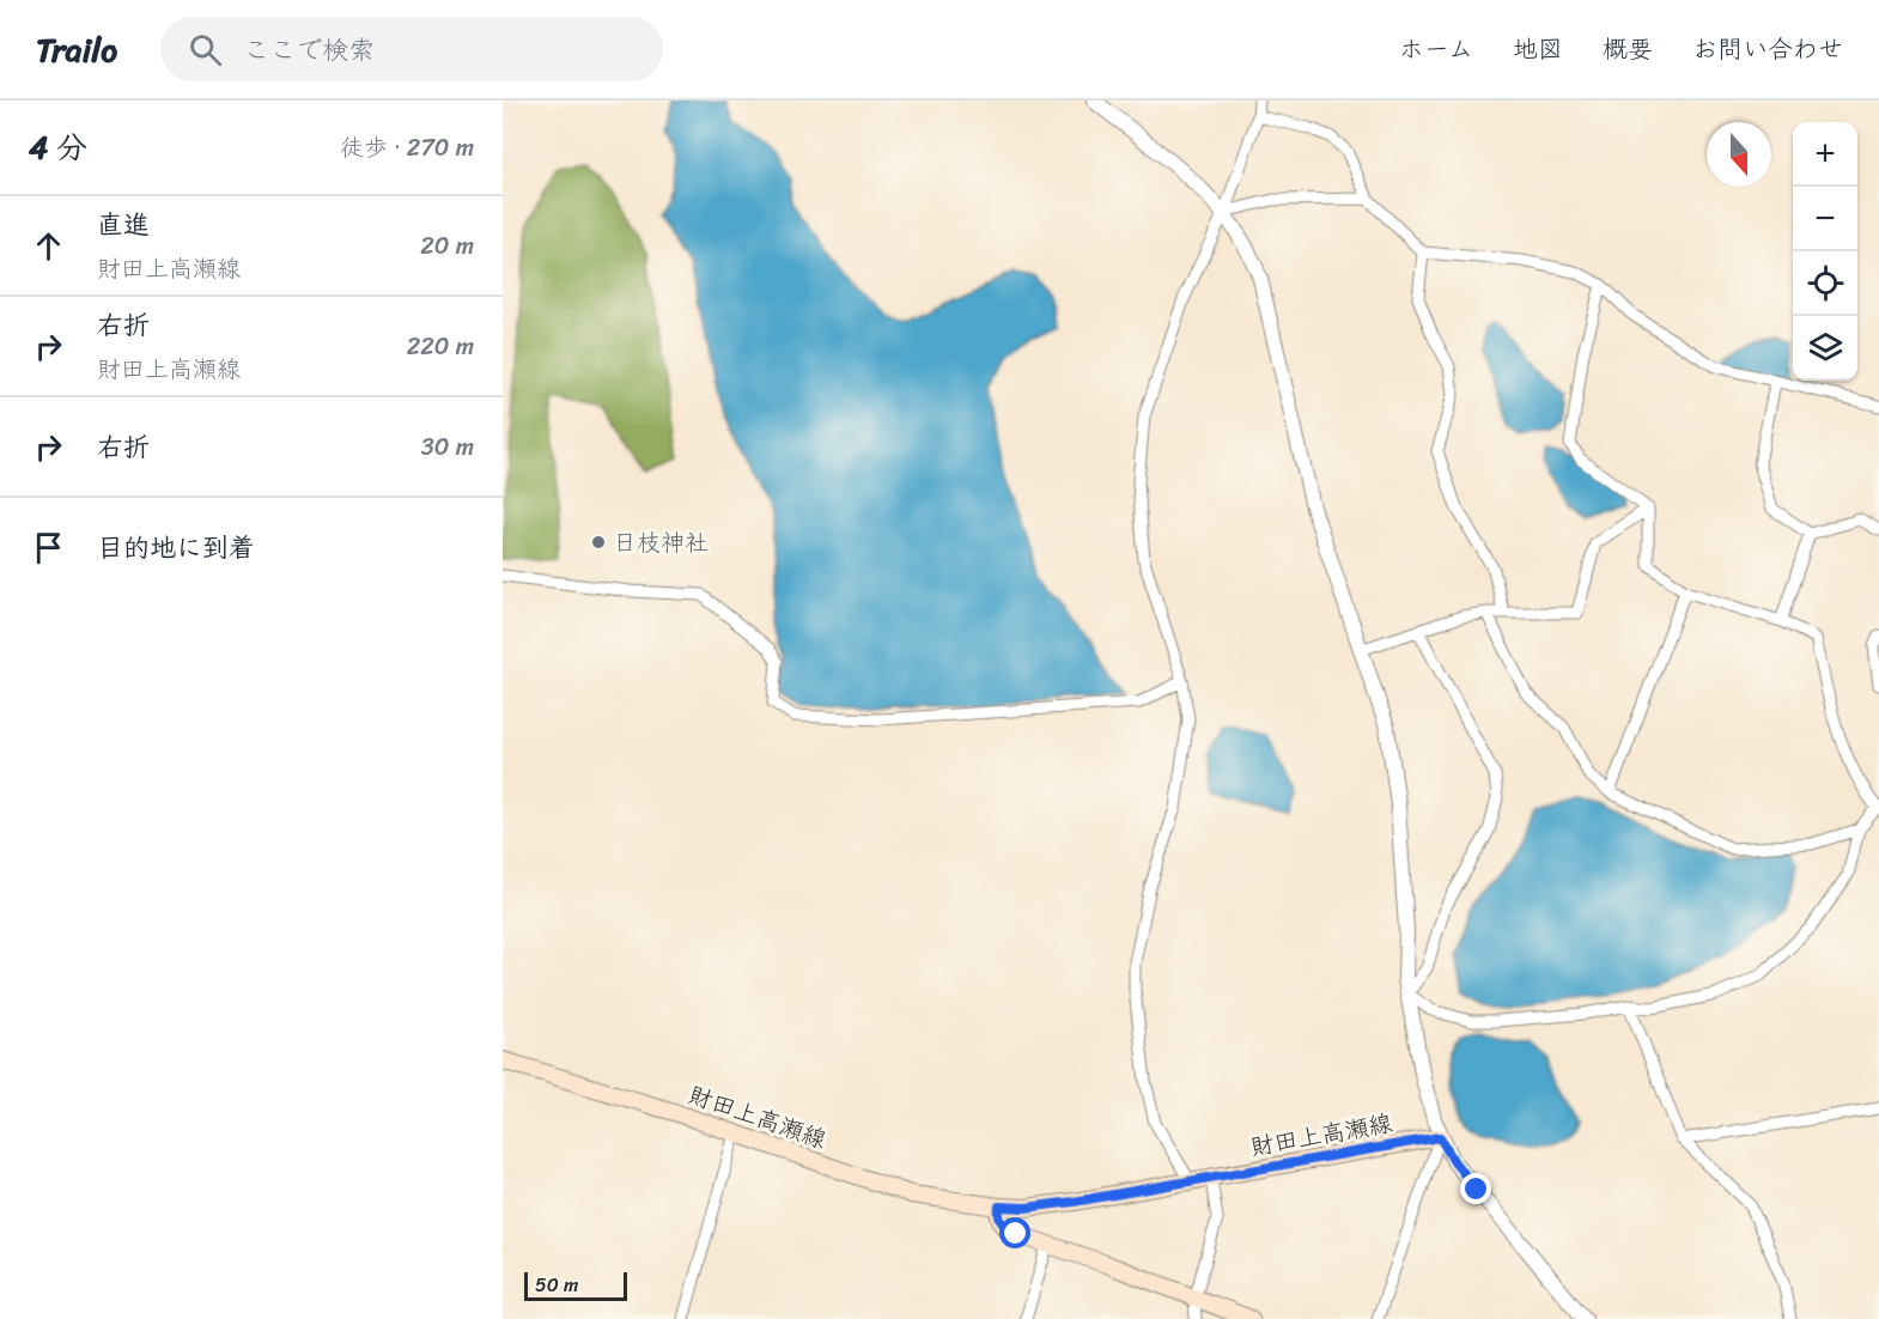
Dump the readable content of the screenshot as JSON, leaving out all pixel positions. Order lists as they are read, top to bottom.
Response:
{
  "streets": {
    "main road": ["財田上高瀬線"]
  },
  "places": ["日枝神社"],
  "scale_bar": "50 m",
  "north": "bottom",
  "page": {
    "header": "Trailo",
    "search": "ここで検索",
    "nav": [
      "ホーム",
      "地図",
      "概要",
      "お問い合わせ"
    ],
    "heading": ["4 分", "徒歩 · 270 m"],
    "map_buttons": ["+", "−"],
    "list": [
      ["直進", "財田上高瀬線", "20 m"],
      ["右折", "財田上高瀬線", "220 m"],
      ["右折", "30 m"],
      "目的地に到着"
    ],
    "scale": "50 m"
  }
}
